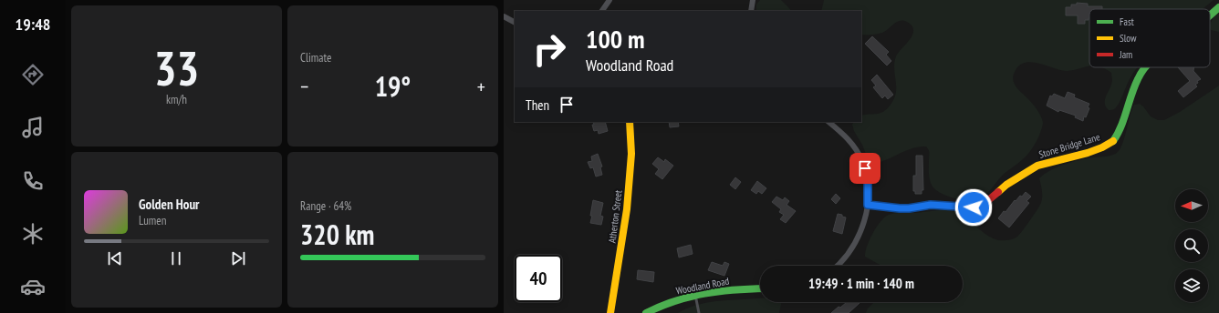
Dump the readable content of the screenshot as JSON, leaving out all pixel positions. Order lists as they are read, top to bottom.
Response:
{
  "streets": {
    "street": ["Stone Bridge Lane", "Atherton Street", "Woodland Road"]
  },
  "legend": ["Fast", "Slow", "Jam"],
  "north": "left",
  "page": {
    "tabs": "19:48",
    "tile": [
      ["33", "km/h"],
      "Climate",
      ["Range · 64%", "320 km"]
    ],
    "turn": ["100 m", "Woodland Road"],
    "heat": ["−", "19°", "+"],
    "then": "Then",
    "song": ["Golden Hour", "Lumen"],
    "limit": "40",
    "trip": "19:49 · 1 min · 140 m"
  }
}
